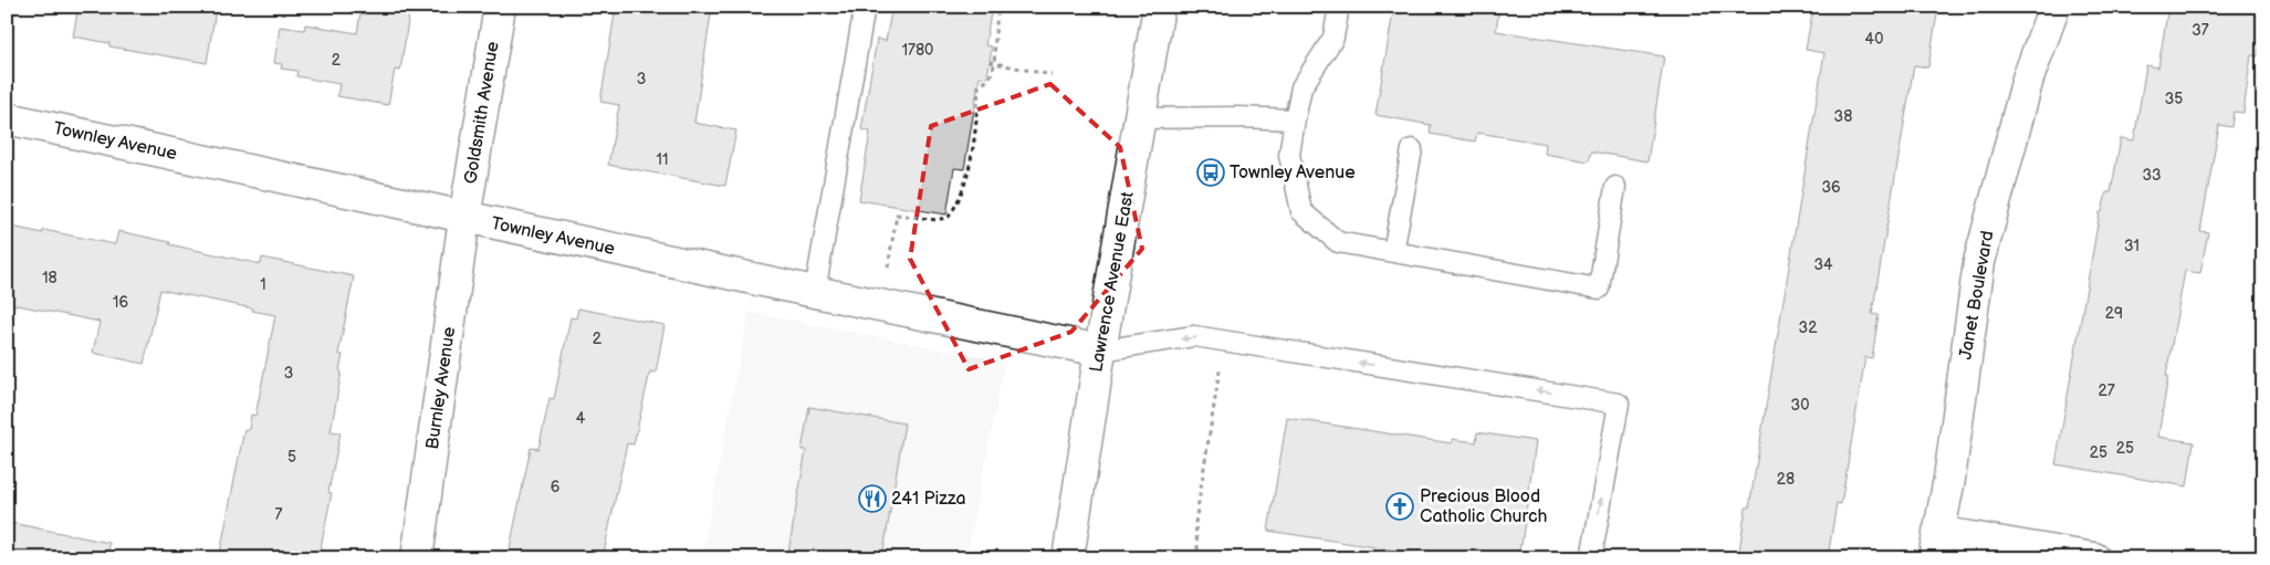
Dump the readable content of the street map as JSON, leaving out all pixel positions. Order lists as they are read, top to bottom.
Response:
{
  "streets": {
    "street": [
      "Goldsmith Avenue",
      "Townley Avenue",
      "Lawrence Avenue East",
      "Janet Boulevard",
      "Burnley Avenue"
    ]
  },
  "crossings": [
    ["Goldsmith Avenue", "Townley Avenue"],
    ["Goldsmith Avenue", "Burnley Avenue"],
    ["Townley Avenue", "Lawrence Avenue East"],
    ["Townley Avenue", "Burnley Avenue"]
  ],
  "places": {
    "bus stop": ["Townley Avenue"],
    "restaurant": ["241 Pizza"],
    "church": ["Precious Blood Catholic Church"]
  },
  "house_numbers": [
    "37",
    "40",
    "1780",
    "2",
    "3",
    "35",
    "38",
    "11",
    "33",
    "36",
    "31",
    "34",
    "18",
    "1",
    "16",
    "29",
    "32",
    "2",
    "3",
    "27",
    "30",
    "4",
    "25",
    "25",
    "5",
    "28",
    "6",
    "7"
  ]
}
